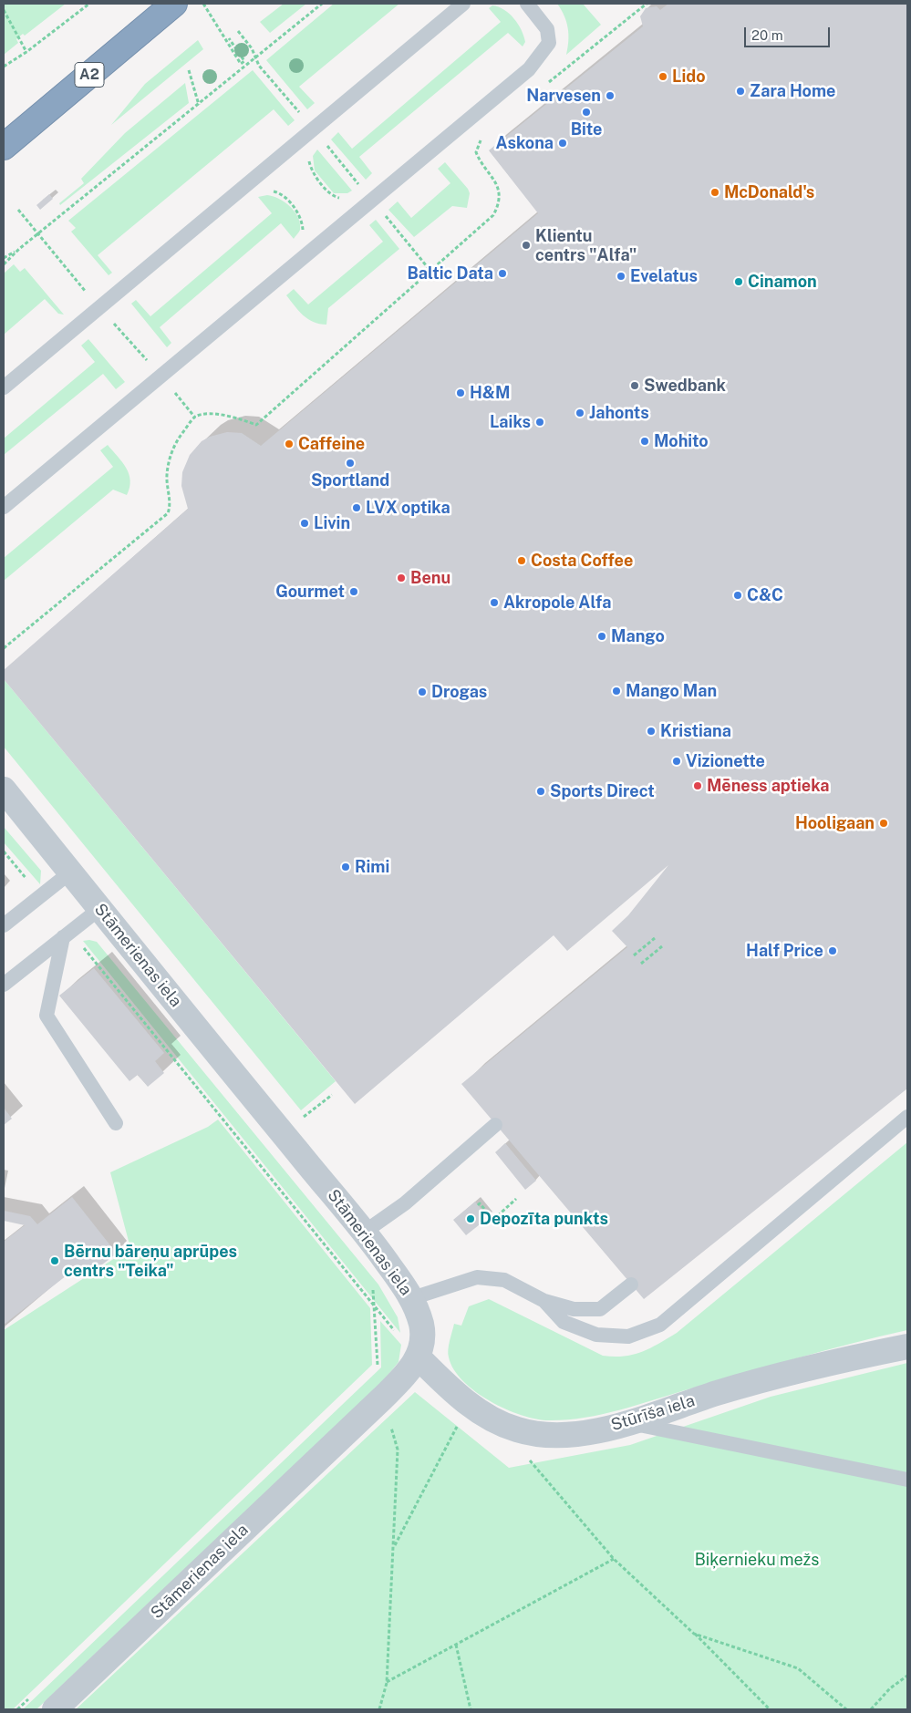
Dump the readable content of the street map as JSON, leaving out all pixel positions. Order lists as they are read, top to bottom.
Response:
{
  "streets": {
    "highway": ["A2"],
    "street": ["Stāmerienas iela", "Stūrīša iela"]
  },
  "crossings": [
    ["Stāmerienas iela", "Stūrīša iela"]
  ],
  "parks": ["Biķernieku mežs"],
  "places": [
    "Lido",
    "Zara Home",
    "Narvesen",
    "Bite",
    "Askona",
    "McDonald's",
    "Klientu centrs \"Alfa\"",
    "Baltic Data",
    "Evelatus",
    "Cinamon",
    "Swedbank",
    "H&M",
    "Jahonts",
    "Laiks",
    "Mohito",
    "Caffeine",
    "Sportland",
    "LVX optika",
    "Livin",
    "Costa Coffee",
    "Benu",
    "Gourmet",
    "C&C",
    "Akropole Alfa",
    "Mango",
    "Mango Man",
    "Drogas",
    "Kristiana",
    "Vizionette",
    "Mēness aptieka",
    "Sports Direct",
    "Hooligaan",
    "Rimi",
    "Half Price",
    "Depozīta punkts",
    "Bērnu bāreņu aprūpes centrs \"Teika\""
  ],
  "scale_bar": "20 m"
}
